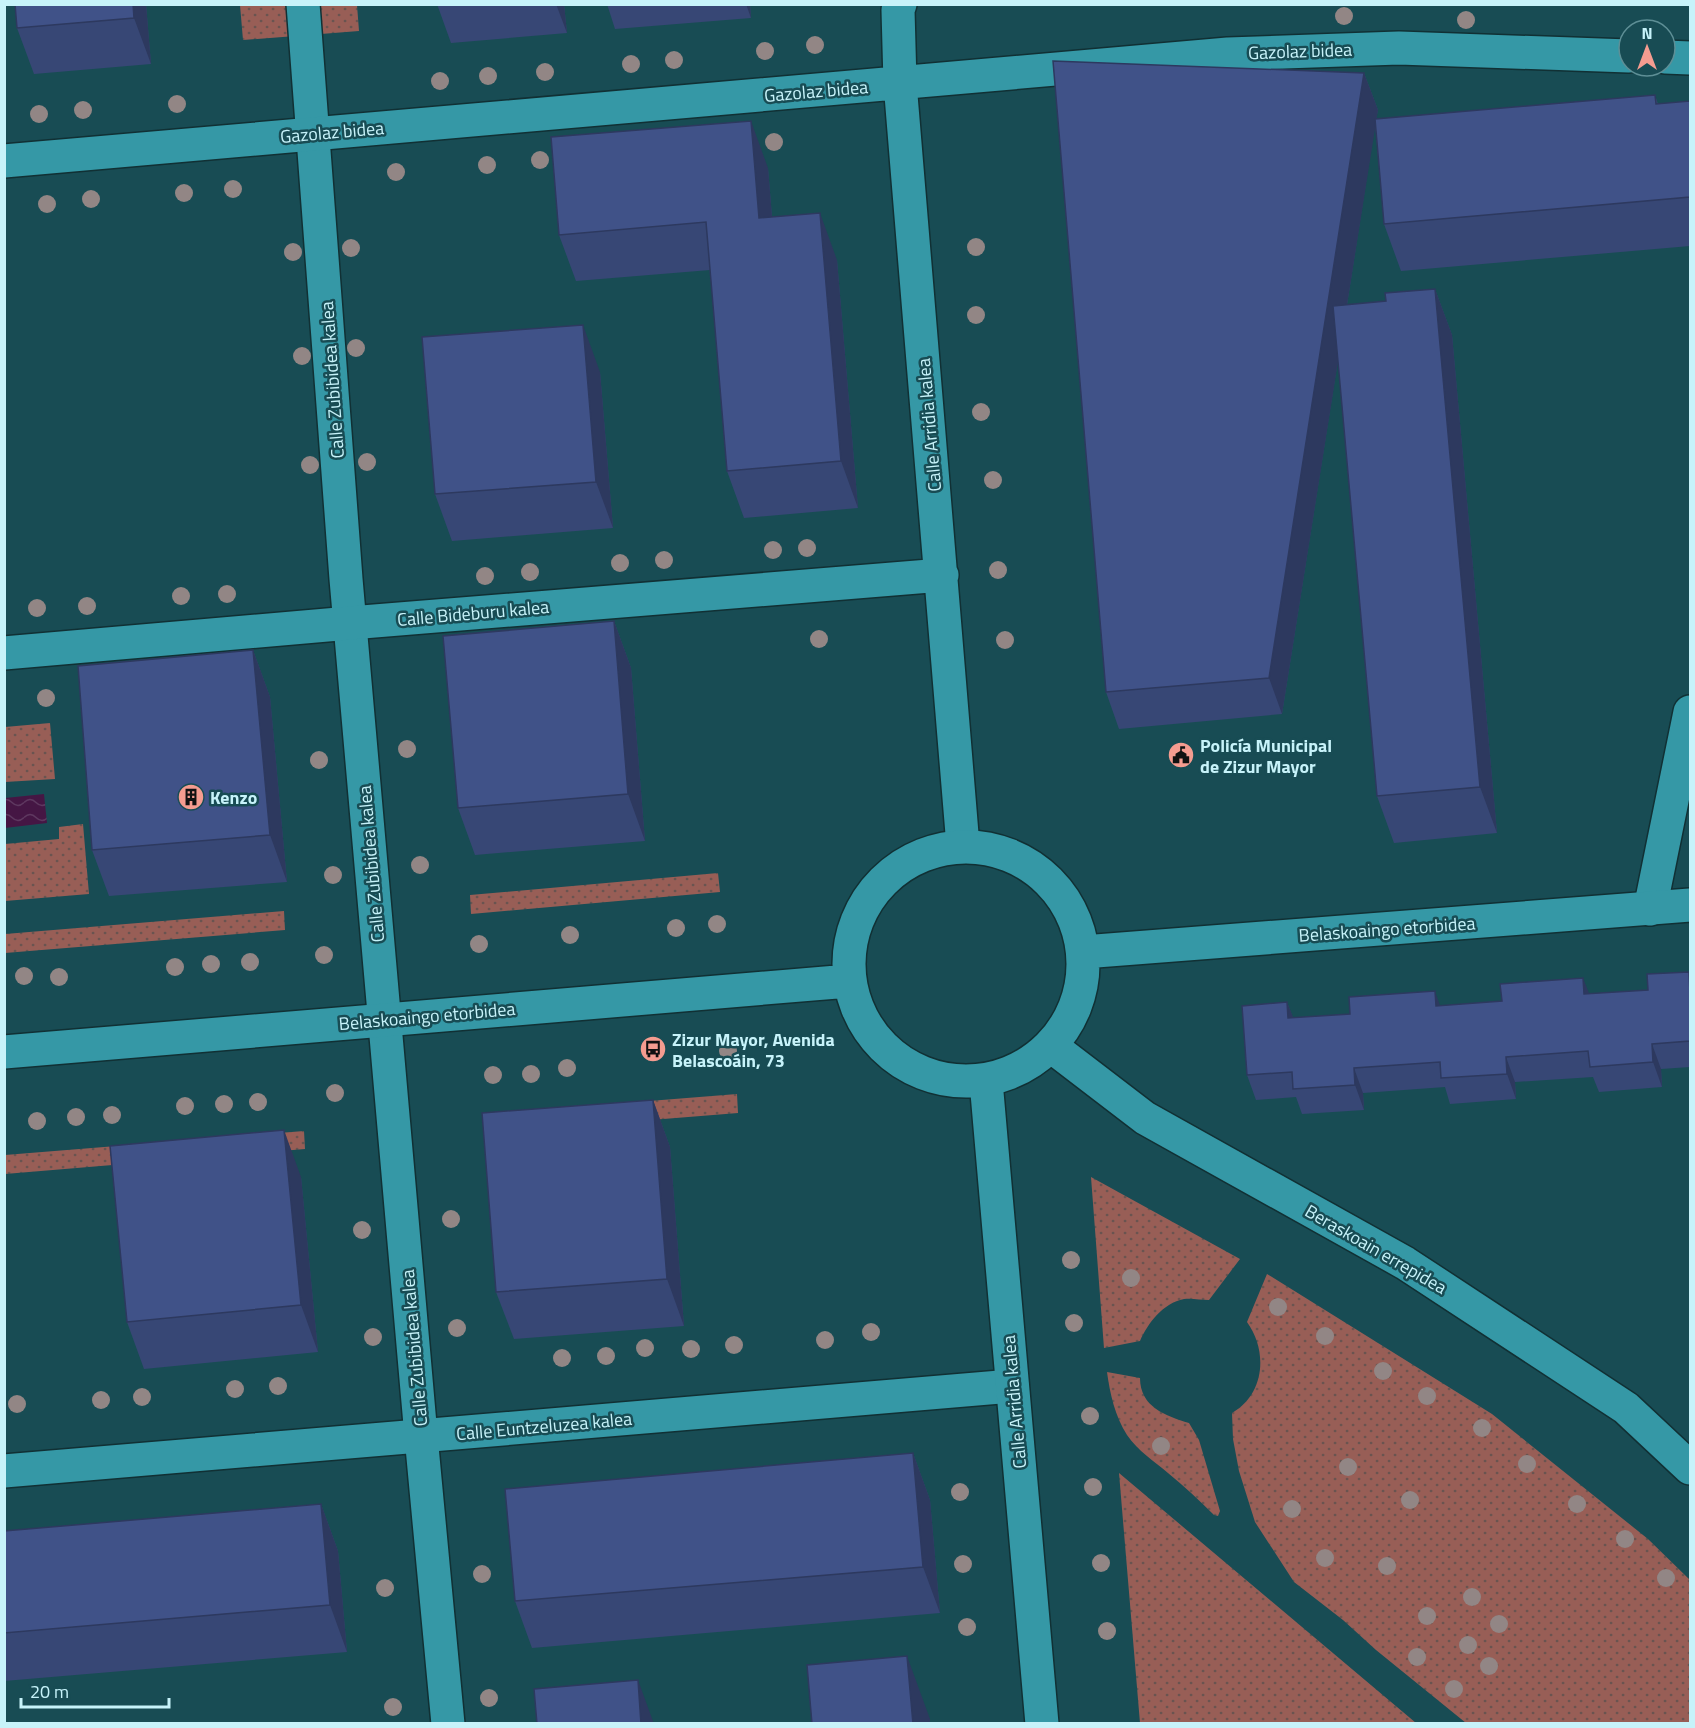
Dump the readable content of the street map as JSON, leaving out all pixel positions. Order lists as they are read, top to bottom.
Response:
{
  "streets": {
    "street": [
      "Gazolaz bidea",
      "Calle Zubibidea kalea",
      "Calle Arridia kalea",
      "Calle Bideburu kalea",
      "Belaskoaingo etorbidea",
      "Beraskoain errepidea",
      "Calle Euntzeluzea kalea"
    ]
  },
  "crossings": [
    ["Gazolaz bidea", "Calle Zubibidea kalea"],
    ["Gazolaz bidea", "Calle Arridia kalea"],
    ["Calle Zubibidea kalea", "Calle Bideburu kalea"],
    ["Calle Zubibidea kalea", "Belaskoaingo etorbidea"],
    ["Calle Zubibidea kalea", "Calle Euntzeluzea kalea"],
    ["Calle Arridia kalea", "Calle Bideburu kalea"],
    ["Calle Arridia kalea", "Calle Euntzeluzea kalea"]
  ],
  "places": {
    "public building": ["Policía Municipal de Zizur Mayor"],
    "building": ["Kenzo"],
    "bus stop": ["Zizur Mayor, Avenida Belascoáin, 73"]
  },
  "scale_bar": "20 m",
  "north": "top"
}
